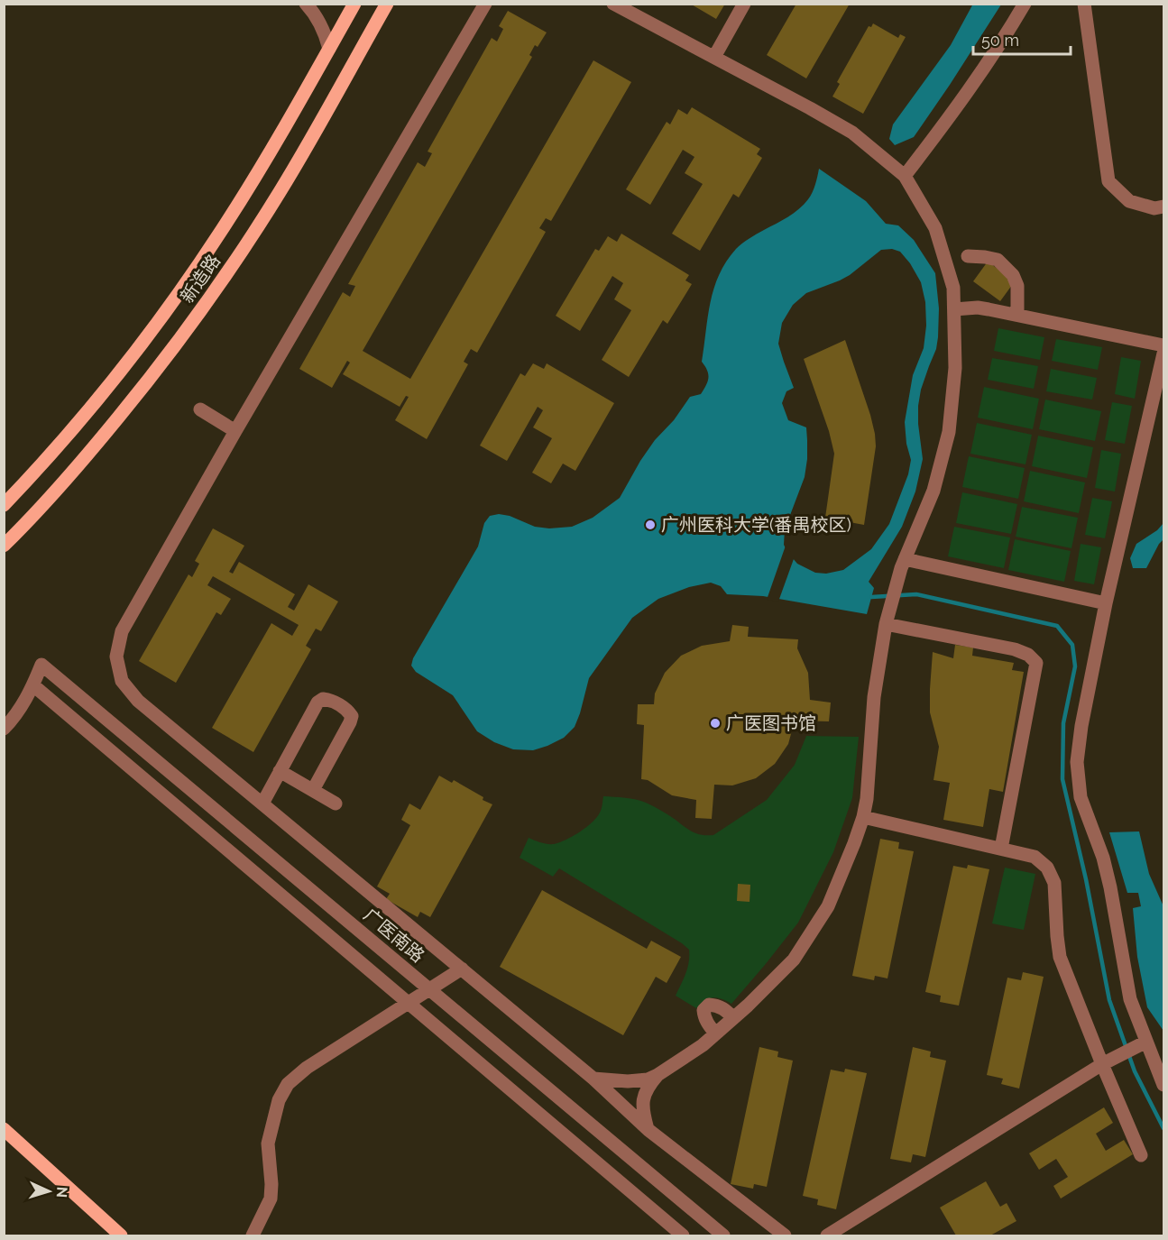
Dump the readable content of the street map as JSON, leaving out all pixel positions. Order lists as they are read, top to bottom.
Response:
{
  "streets": {
    "main road": ["新造路"],
    "street": ["广医南路"]
  },
  "places": ["广州医科大学(番禺校区)", "广医图书馆"],
  "scale_bar": "50 m",
  "north": "right"
}
